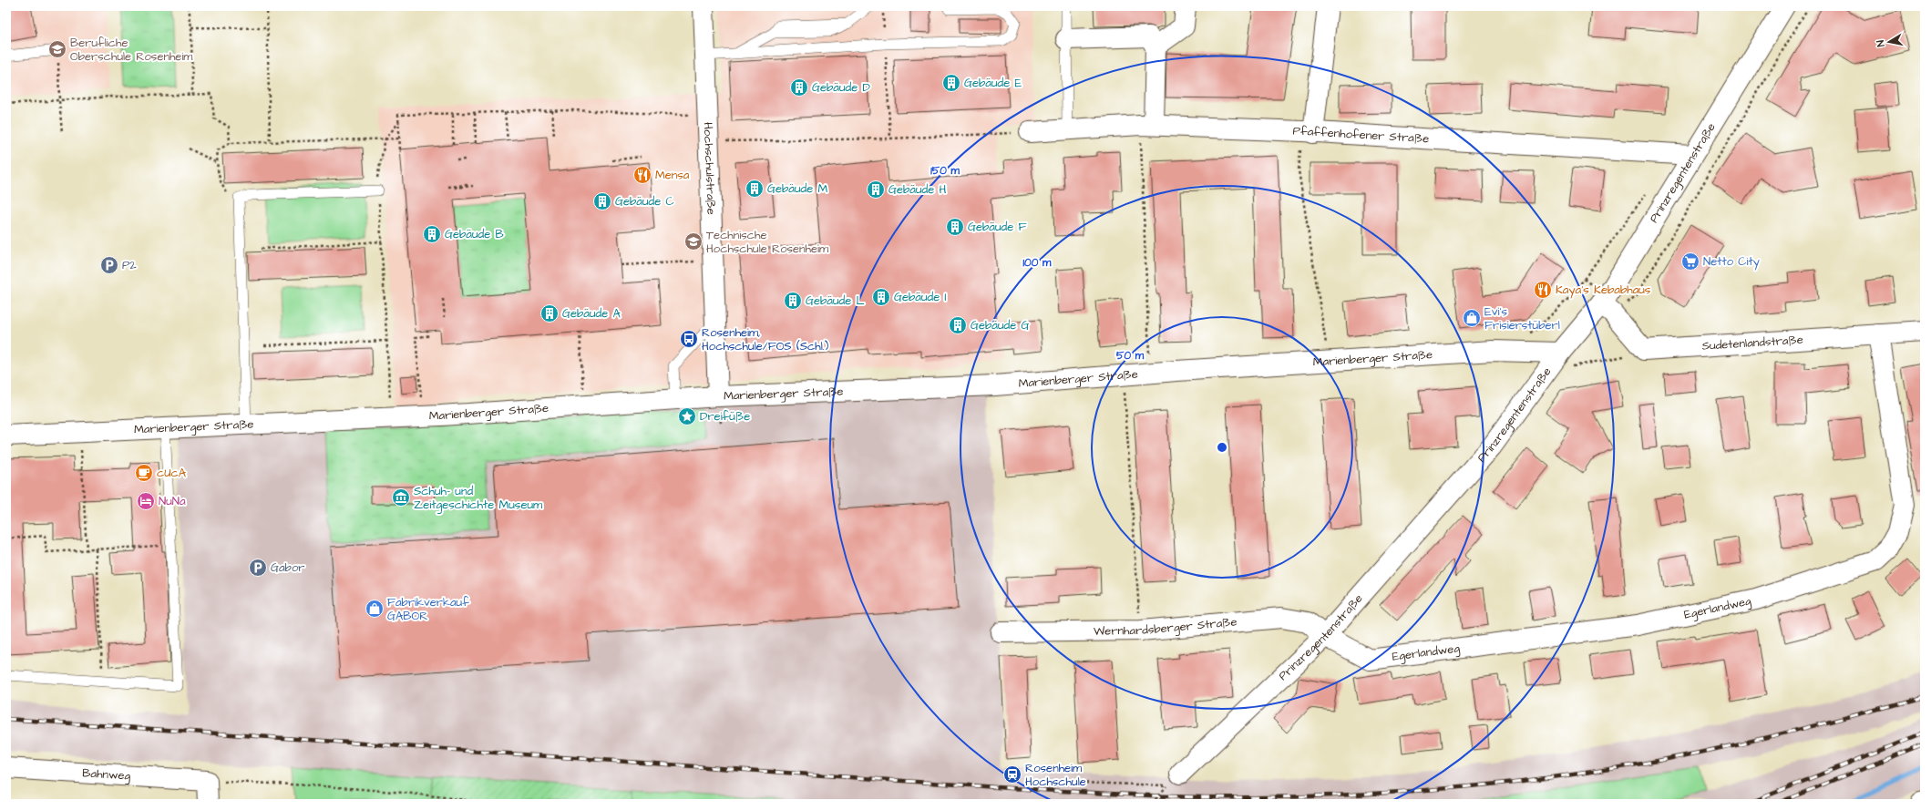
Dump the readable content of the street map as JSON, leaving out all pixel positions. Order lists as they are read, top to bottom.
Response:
{
  "streets": {
    "street": [
      "Pfaffenhofener Straße",
      "Hochschulstraße",
      "Prinzregentenstraße",
      "Sudetenlandstraße",
      "Marienberger Straße",
      "Egerlandweg",
      "Wernhardsberger Straße",
      "Bahnweg"
    ]
  },
  "crossings": [
    ["Pfaffenhofener Straße", "Prinzregentenstraße"],
    ["Hochschulstraße", "Marienberger Straße"],
    ["Prinzregentenstraße", "Marienberger Straße"],
    ["Prinzregentenstraße", "Egerlandweg"],
    ["Prinzregentenstraße", "Wernhardsberger Straße"],
    ["Sudetenlandstraße", "Egerlandweg"],
    ["Egerlandweg", "Wernhardsberger Straße"]
  ],
  "places": {
    "school or university": ["Berufliche Oberschule Rosenheim", "Technische Hochschule Rosenheim"],
    "building": [
      "Gebäude E",
      "Gebäude D",
      "Gebäude M",
      "Gebäude H",
      "Gebäude C",
      "Gebäude F",
      "Gebäude B",
      "Gebäude I",
      "Gebäude L",
      "Gebäude A",
      "Gebäude G"
    ],
    "restaurant": ["Mensa", "Kaya's Kebabhaus"],
    "supermarket": ["Netto City"],
    "parking": ["P2", "Gabor"],
    "shop": ["Evi's Frisierstüberl", "Fabrikverkauf GABOR"],
    "bus stop": ["Rosenheim, Hochschule/FOS (Schl.)"],
    "place": ["Dreifüße"],
    "cafe": ["cUcA"],
    "museum": ["Schuh- und Zeitgeschichte Museum"],
    "hotel": ["NuNa"],
    "station": ["Rosenheim Hochschule"]
  },
  "north": "left",
  "rings": ["150 m", "100 m", "50 m"]
}
